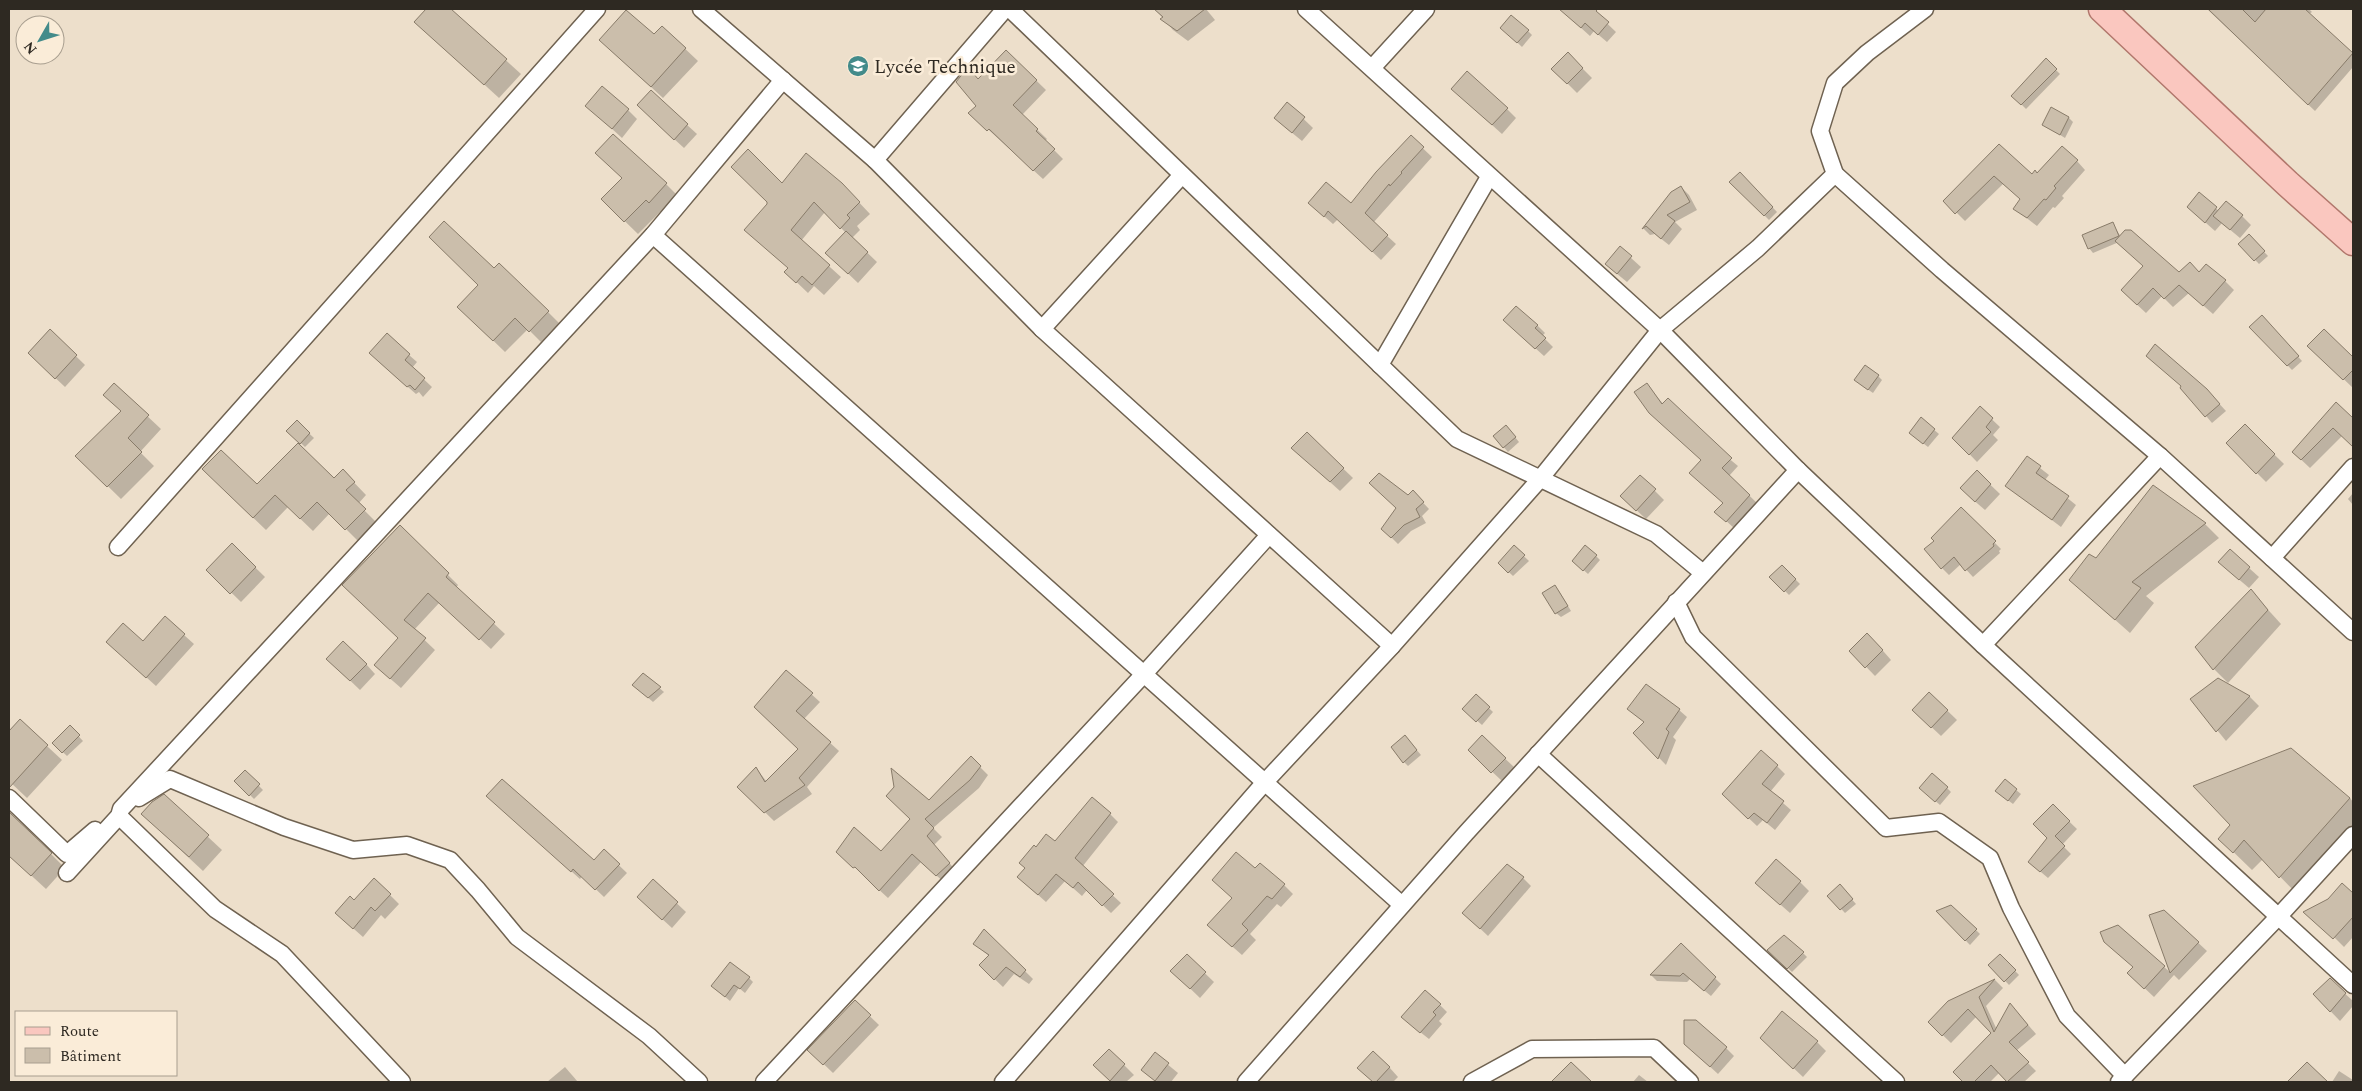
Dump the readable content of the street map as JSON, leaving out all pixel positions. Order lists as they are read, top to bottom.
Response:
{
  "places": {
    "school or university": ["Lycée Technique"]
  },
  "legend": ["Route", "Bâtiment"],
  "north": "bottom left"
}
